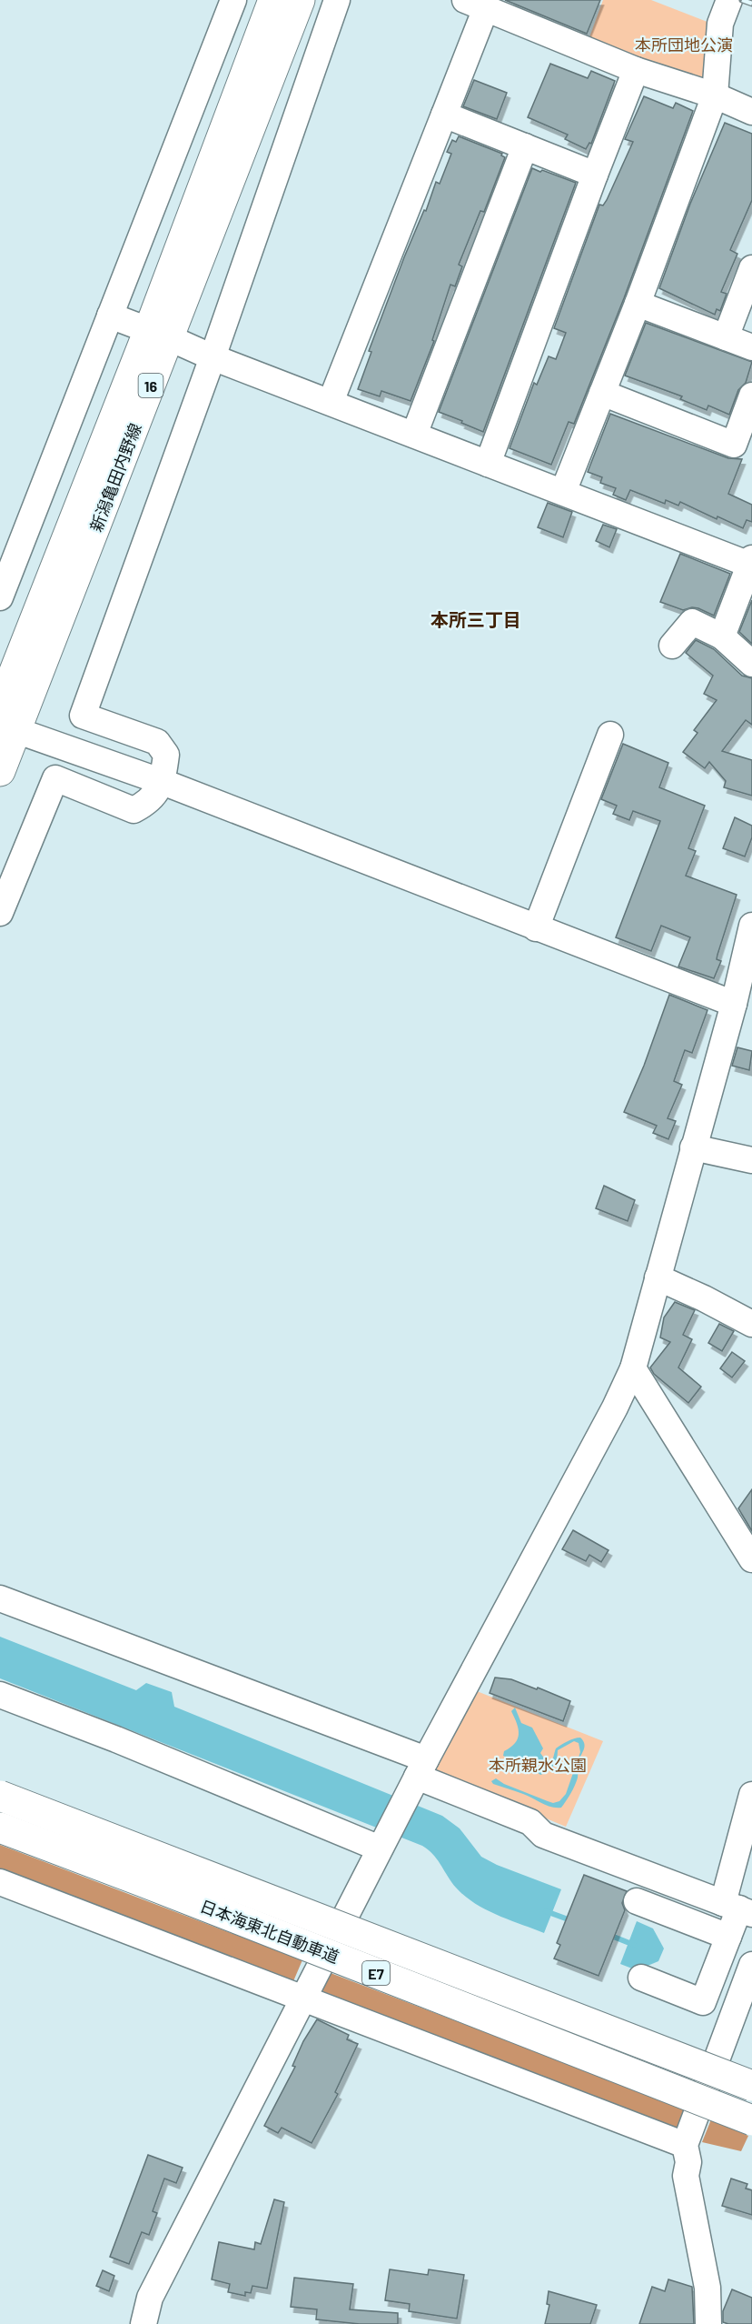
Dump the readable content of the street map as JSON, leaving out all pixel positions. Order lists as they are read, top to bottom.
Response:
{
  "streets": {
    "main road": [
      "16",
      "新潟亀田内野線",
      "日本海東北自動車道",
      "E7"
    ]
  },
  "districts": ["本所三丁目"],
  "parks": ["本所団地公演", "本所親水公園"]
}
